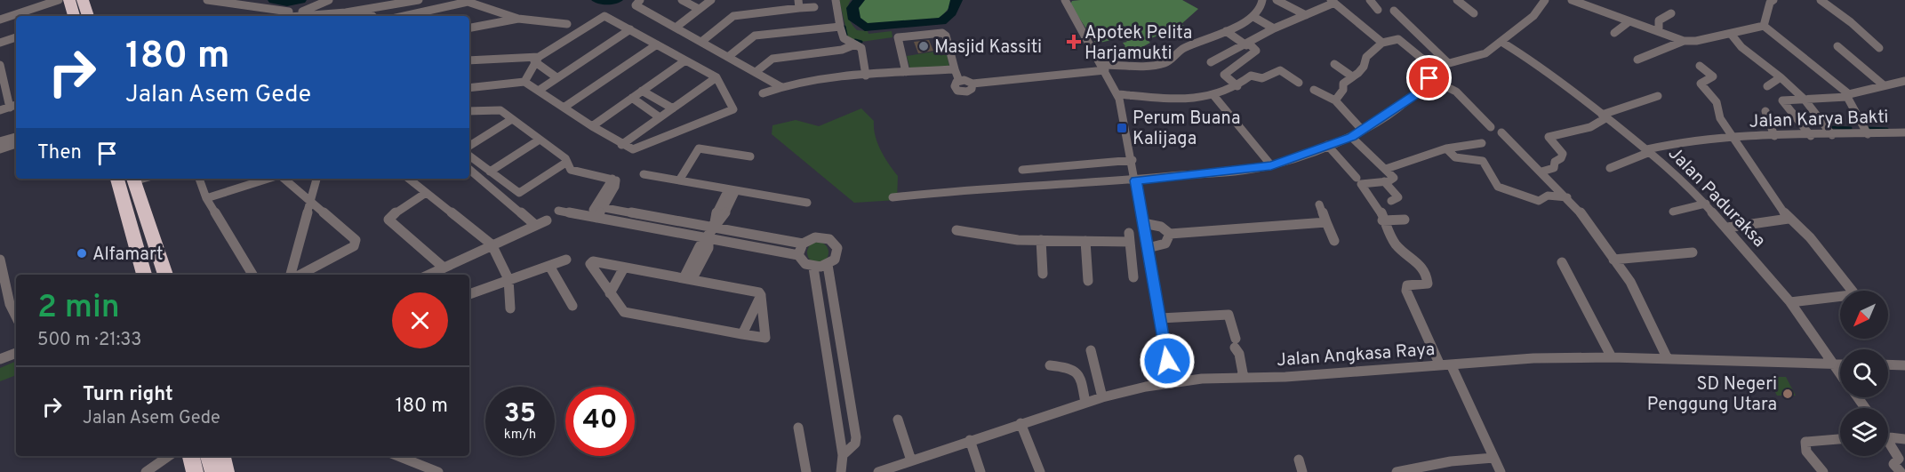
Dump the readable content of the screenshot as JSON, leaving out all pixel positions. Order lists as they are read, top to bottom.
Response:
{
  "streets": {
    "street": ["Jalan Karya Bakti", "Jalan Paduraksa", "Jalan Angkasa Raya"]
  },
  "crossings": [
    ["Jalan Karya Bakti", "Jalan Paduraksa"],
    ["Jalan Paduraksa", "Jalan Angkasa Raya"]
  ],
  "places": {
    "health": ["Apotek Pelita Harjamukti"],
    "other": ["Masjid Kassiti", "Alfamart", "SD Negeri Penggung Utara"],
    "transit": ["Perum Buana Kalijaga"]
  },
  "north": "bottom left",
  "page": {
    "turn": ["180 m", "Jalan Asem Gede"],
    "then": "Then",
    "heading": ["2 min", "500 m · 21:33"],
    "list": [
      {
        "name": "Turn right",
        "note": "Jalan Asem Gede",
        "value": "180 m"
      }
    ],
    "speed": "35 km/h",
    "limit": "40"
  }
}
